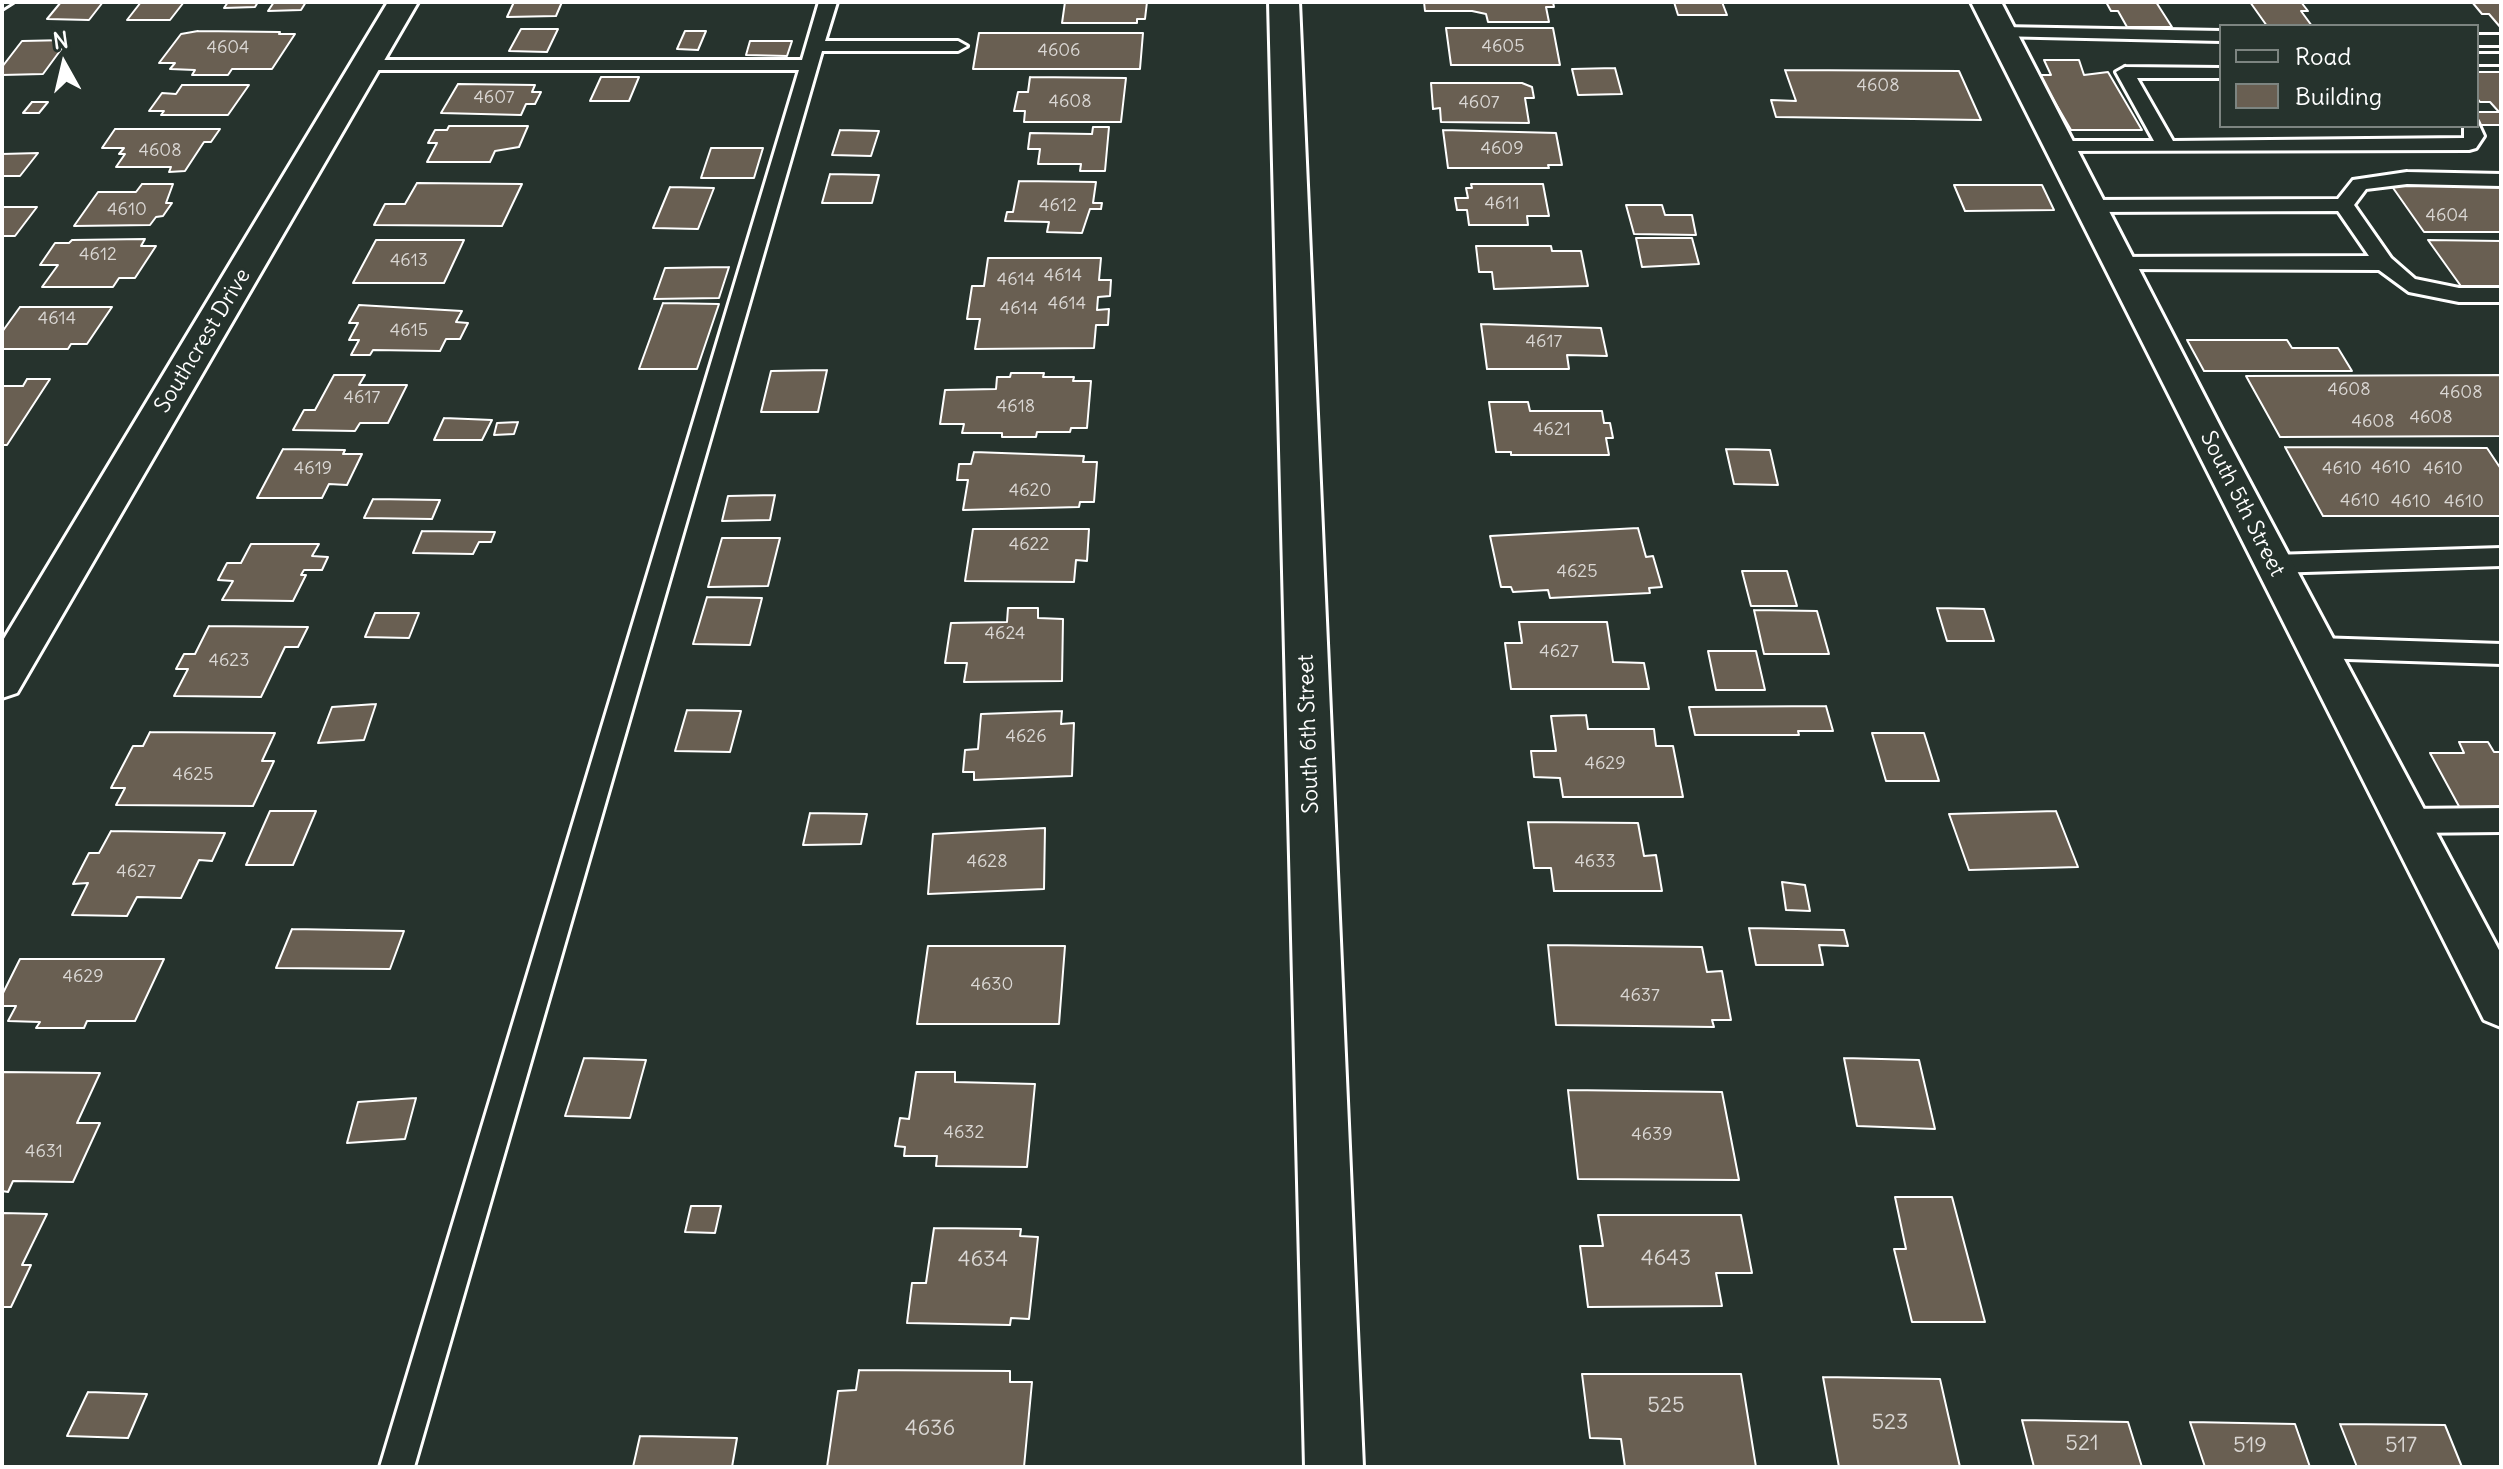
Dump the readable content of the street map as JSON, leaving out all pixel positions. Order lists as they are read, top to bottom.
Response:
{
  "streets": {
    "street": ["Southcrest Drive", "South 5th Street", "South 6th Street"]
  },
  "house_numbers": [
    "4605",
    "4604",
    "4606",
    "4608",
    "4607",
    "4608",
    "4607",
    "4609",
    "4608",
    "4611",
    "4612",
    "4610",
    "4604",
    "4612",
    "4613",
    "4614",
    "4614",
    "4614",
    "4614",
    "4614",
    "4615",
    "4617",
    "4608",
    "4608",
    "4617",
    "4618",
    "4608",
    "4608",
    "4621",
    "4610",
    "4619",
    "4610",
    "4610",
    "4620",
    "4610",
    "4610",
    "4610",
    "4622",
    "4625",
    "4624",
    "4627",
    "4623",
    "4626",
    "4629",
    "4625",
    "4628",
    "4633",
    "4627",
    "4629",
    "4630",
    "4637",
    "4632",
    "4639",
    "4631",
    "4643",
    "4634",
    "525",
    "523",
    "4636",
    "521",
    "519",
    "517"
  ],
  "legend": ["Road", "Building"],
  "north": "top"
}
